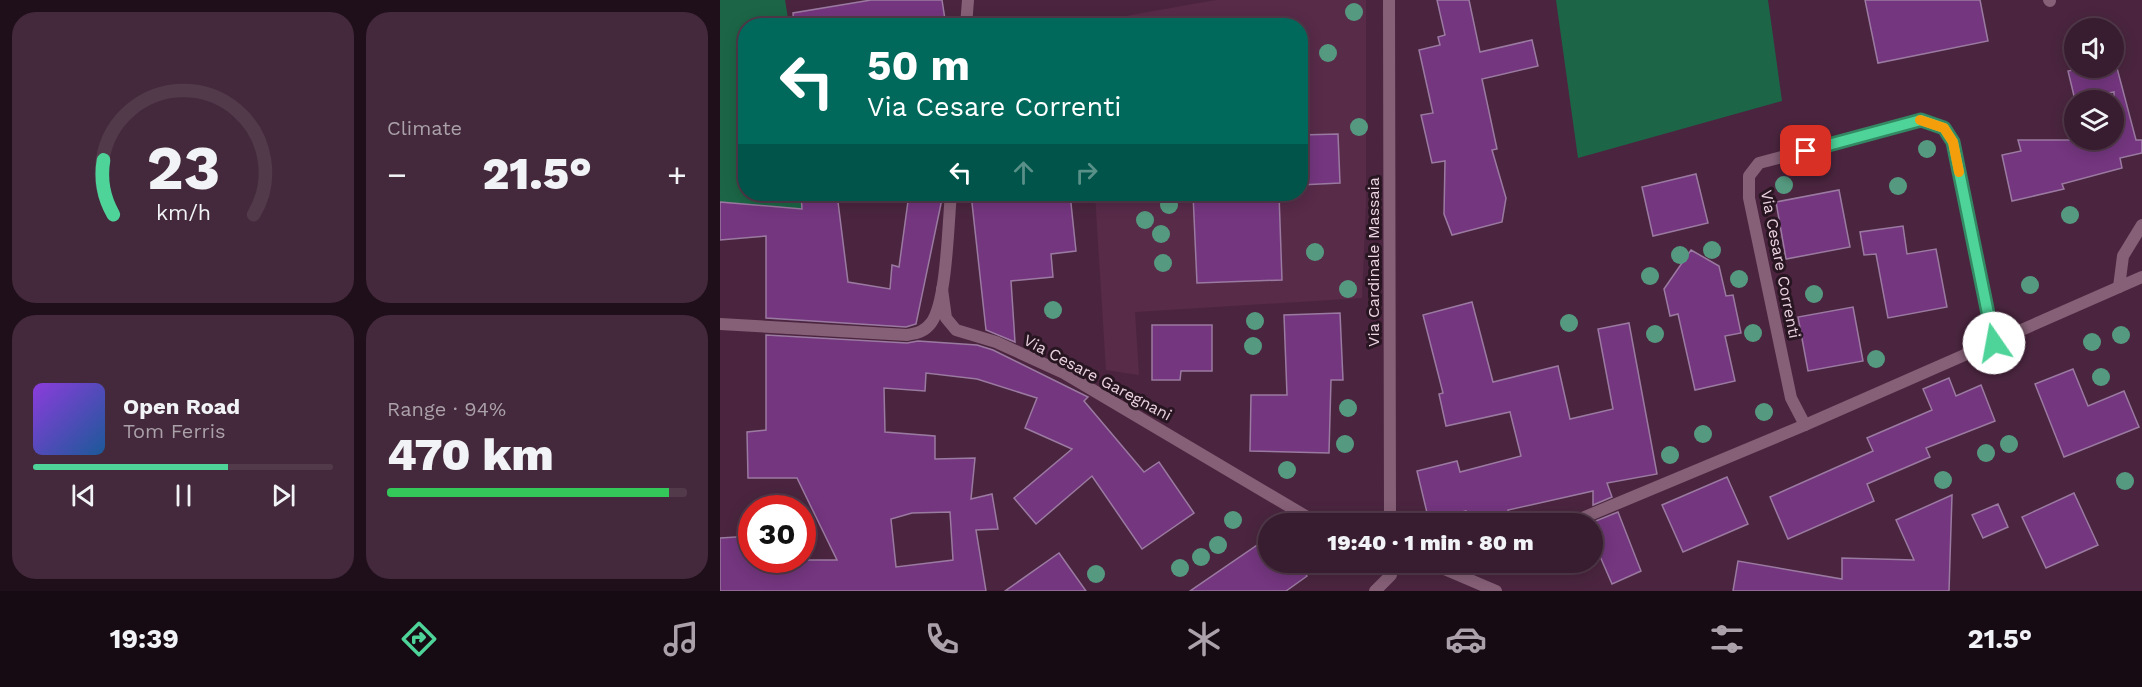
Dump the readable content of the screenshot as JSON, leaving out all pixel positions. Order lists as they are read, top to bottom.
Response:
{
  "streets": {
    "street": ["Via Cardinale Massaia", "Via Cesare Correnti", "Via Cesare Garegnani"]
  },
  "page": {
    "tile": [
      "Climate",
      ["Range · 94%", "470 km"]
    ],
    "turn": ["50 m", "Via Cesare Correnti"],
    "heat": ["−", "21.5°", "+"],
    "song": ["Open Road", "Tom Ferris"],
    "limit": "30",
    "trip": "19:40 · 1 min · 80 m",
    "tabs": ["19:39", "21.5°"],
    "gauge": ["23", "km/h"]
  }
}
